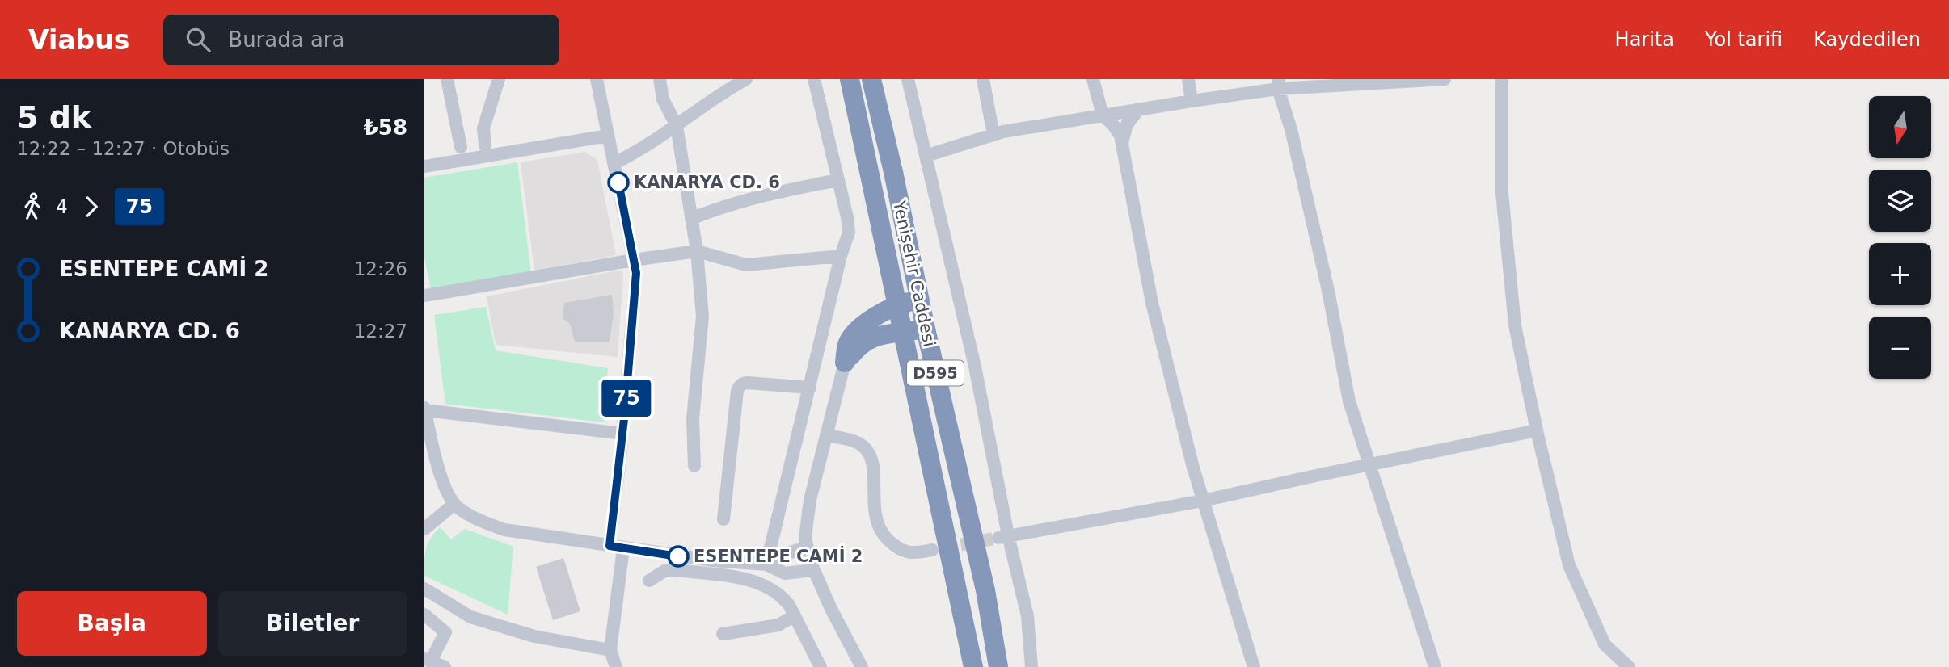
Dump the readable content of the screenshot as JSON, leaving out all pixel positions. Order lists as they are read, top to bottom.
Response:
{
  "streets": {
    "highway": ["Yenişehir Caddesi", "D595"]
  },
  "places": ["KANARYA CD. 6", "ESENTEPE CAMİ 2"],
  "lines": ["bus line 75"],
  "north": "bottom",
  "page": {
    "header": "Viabus",
    "search": "Burada ara",
    "nav": ["Harita", "Yol tarifi", "Kaydedilen"],
    "heading": ["5 dk", "12:22 – 12:27 · Otobüs", "₺58"],
    "on_map": "75",
    "map_buttons": ["+", "−"],
    "legs": ["4", "75"],
    "list": [
      {
        "name": "ESENTEPE CAMİ 2",
        "value": "12:26"
      },
      {
        "name": "KANARYA CD. 6",
        "value": "12:27"
      }
    ],
    "buttons": ["Başla", "Biletler"]
  }
}
